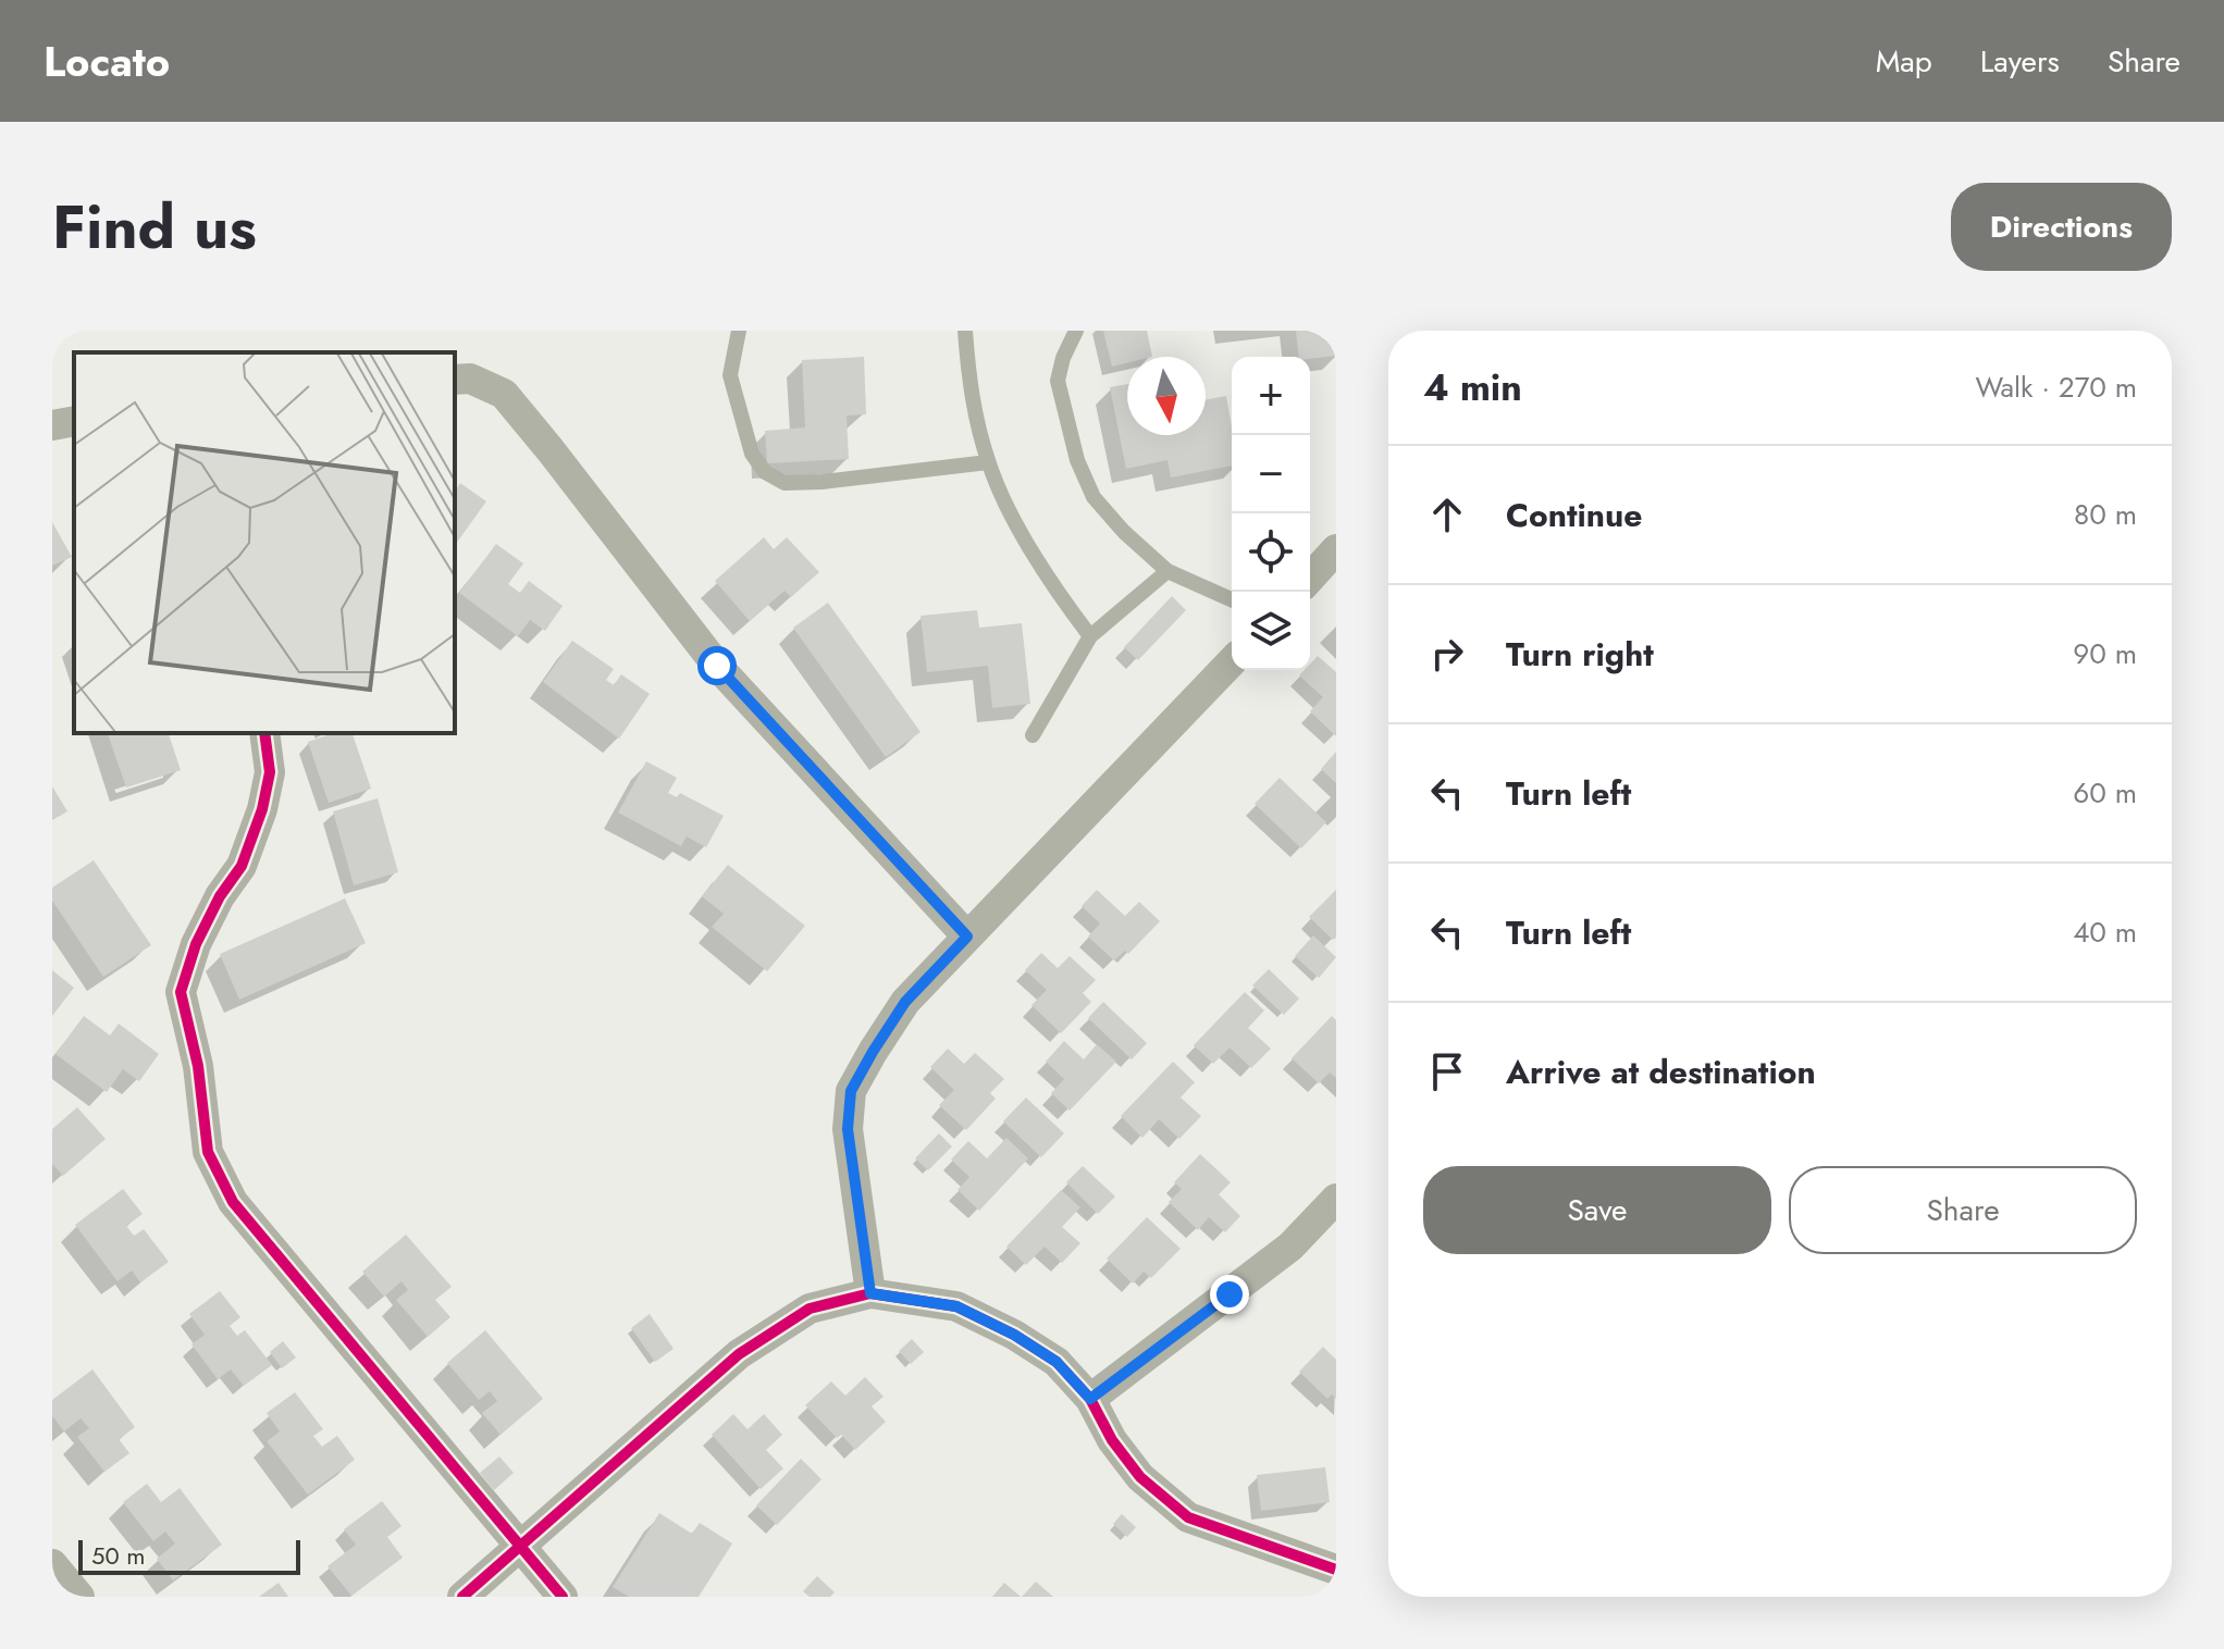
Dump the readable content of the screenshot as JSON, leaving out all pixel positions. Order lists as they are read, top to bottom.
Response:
{
  "scale_bar": "50 m",
  "north": "bottom",
  "page": {
    "header": "Locato",
    "nav": ["Map", "Layers", "Share"],
    "title": "Find us",
    "buttons": [
      "Directions",
      ["Save", "Share"]
    ],
    "heading": ["4 min", "Walk · 270 m"],
    "map_buttons": ["+", "−"],
    "list": [
      ["Continue", "80 m"],
      ["Turn right", "90 m"],
      ["Turn left", "60 m"],
      ["Turn left", "40 m"],
      "Arrive at destination"
    ],
    "scale": "50 m"
  }
}
